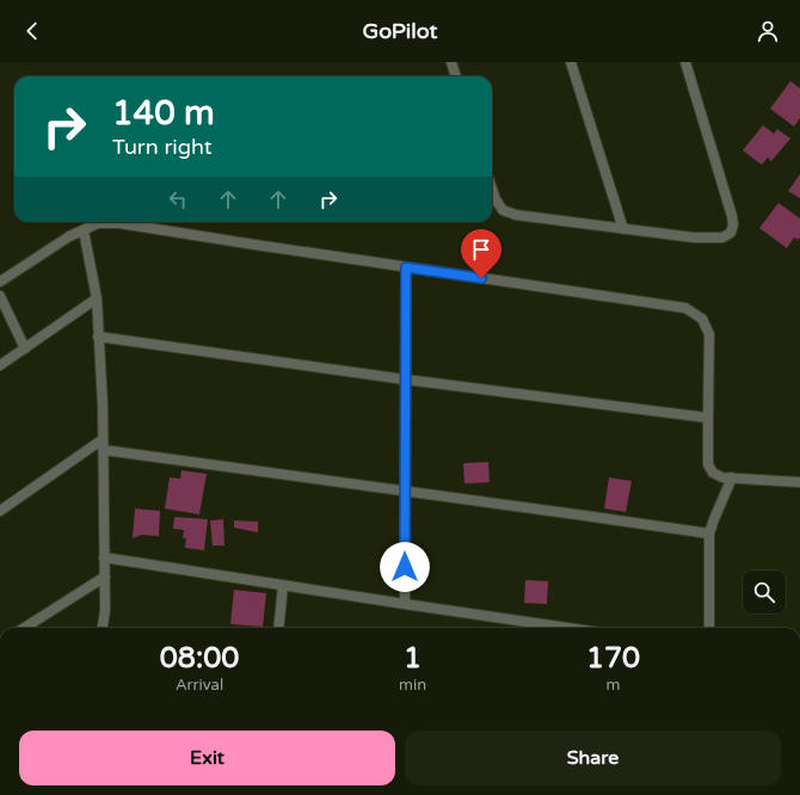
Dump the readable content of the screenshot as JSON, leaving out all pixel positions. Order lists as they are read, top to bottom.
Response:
{
  "page": {
    "header": "GoPilot",
    "turn": ["140 m", "Turn right"],
    "eta": [
      "08:00",
      "Arrival",
      "1",
      "min",
      "170",
      "m"
    ],
    "buttons": ["Exit", "Share"]
  }
}
